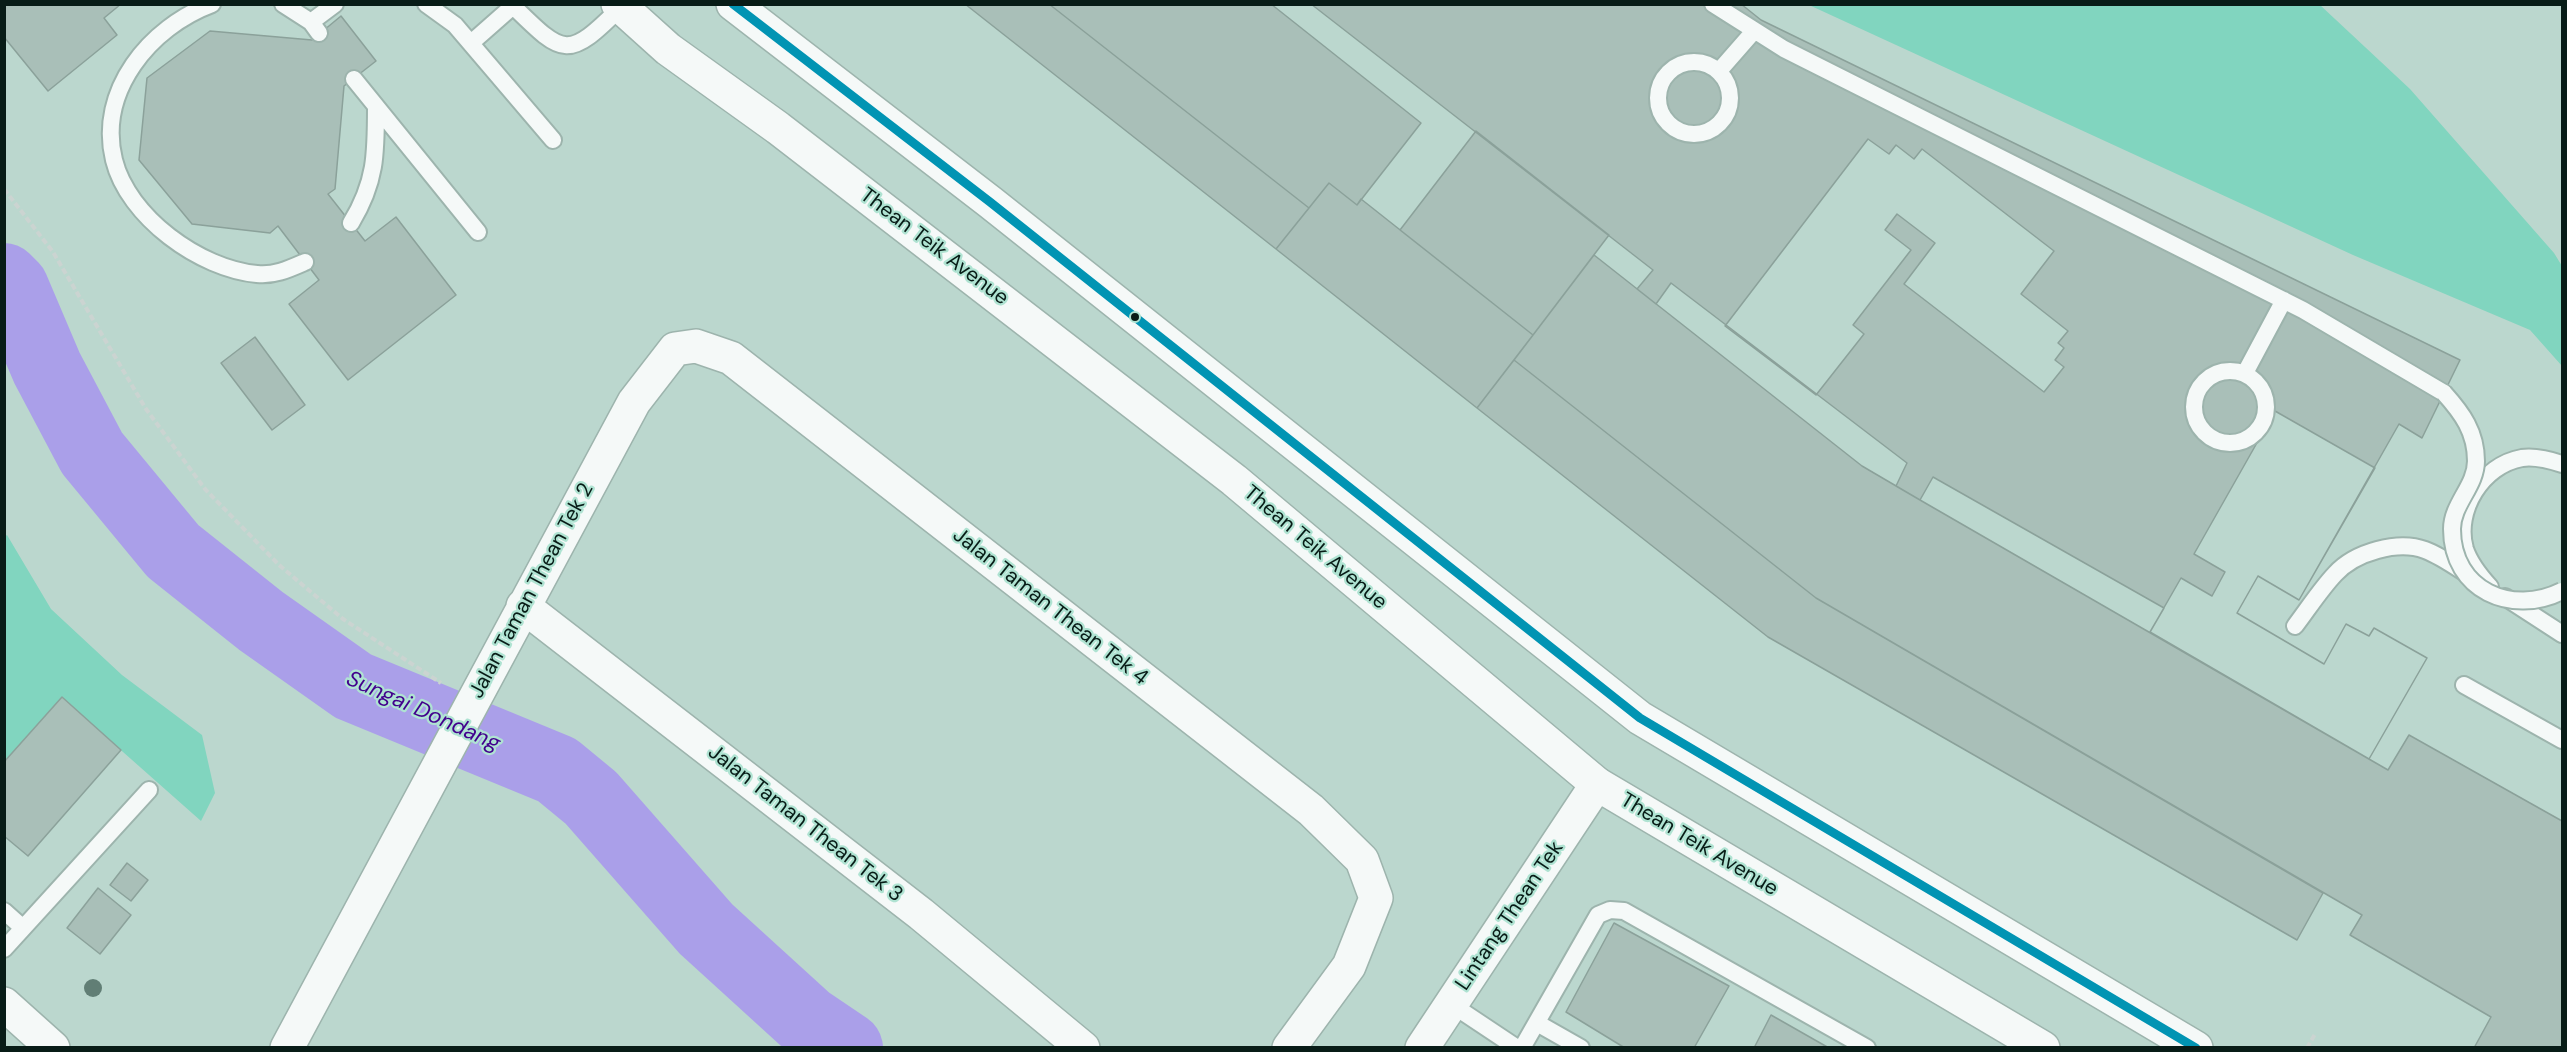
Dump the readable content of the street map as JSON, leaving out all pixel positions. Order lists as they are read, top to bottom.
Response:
{
  "streets": {
    "main road": [
      "Thean Teik Avenue",
      "Jalan Taman Thean Tek 2",
      "Jalan Taman Thean Tek 4",
      "Jalan Taman Thean Tek 3",
      "Lintang Thean Tek"
    ]
  },
  "crossings": [
    ["Thean Teik Avenue", "Lintang Thean Tek"],
    ["Jalan Taman Thean Tek 2", "Jalan Taman Thean Tek 4"],
    ["Jalan Taman Thean Tek 2", "Jalan Taman Thean Tek 3"]
  ],
  "water": ["Sungai Dondang"]
}
